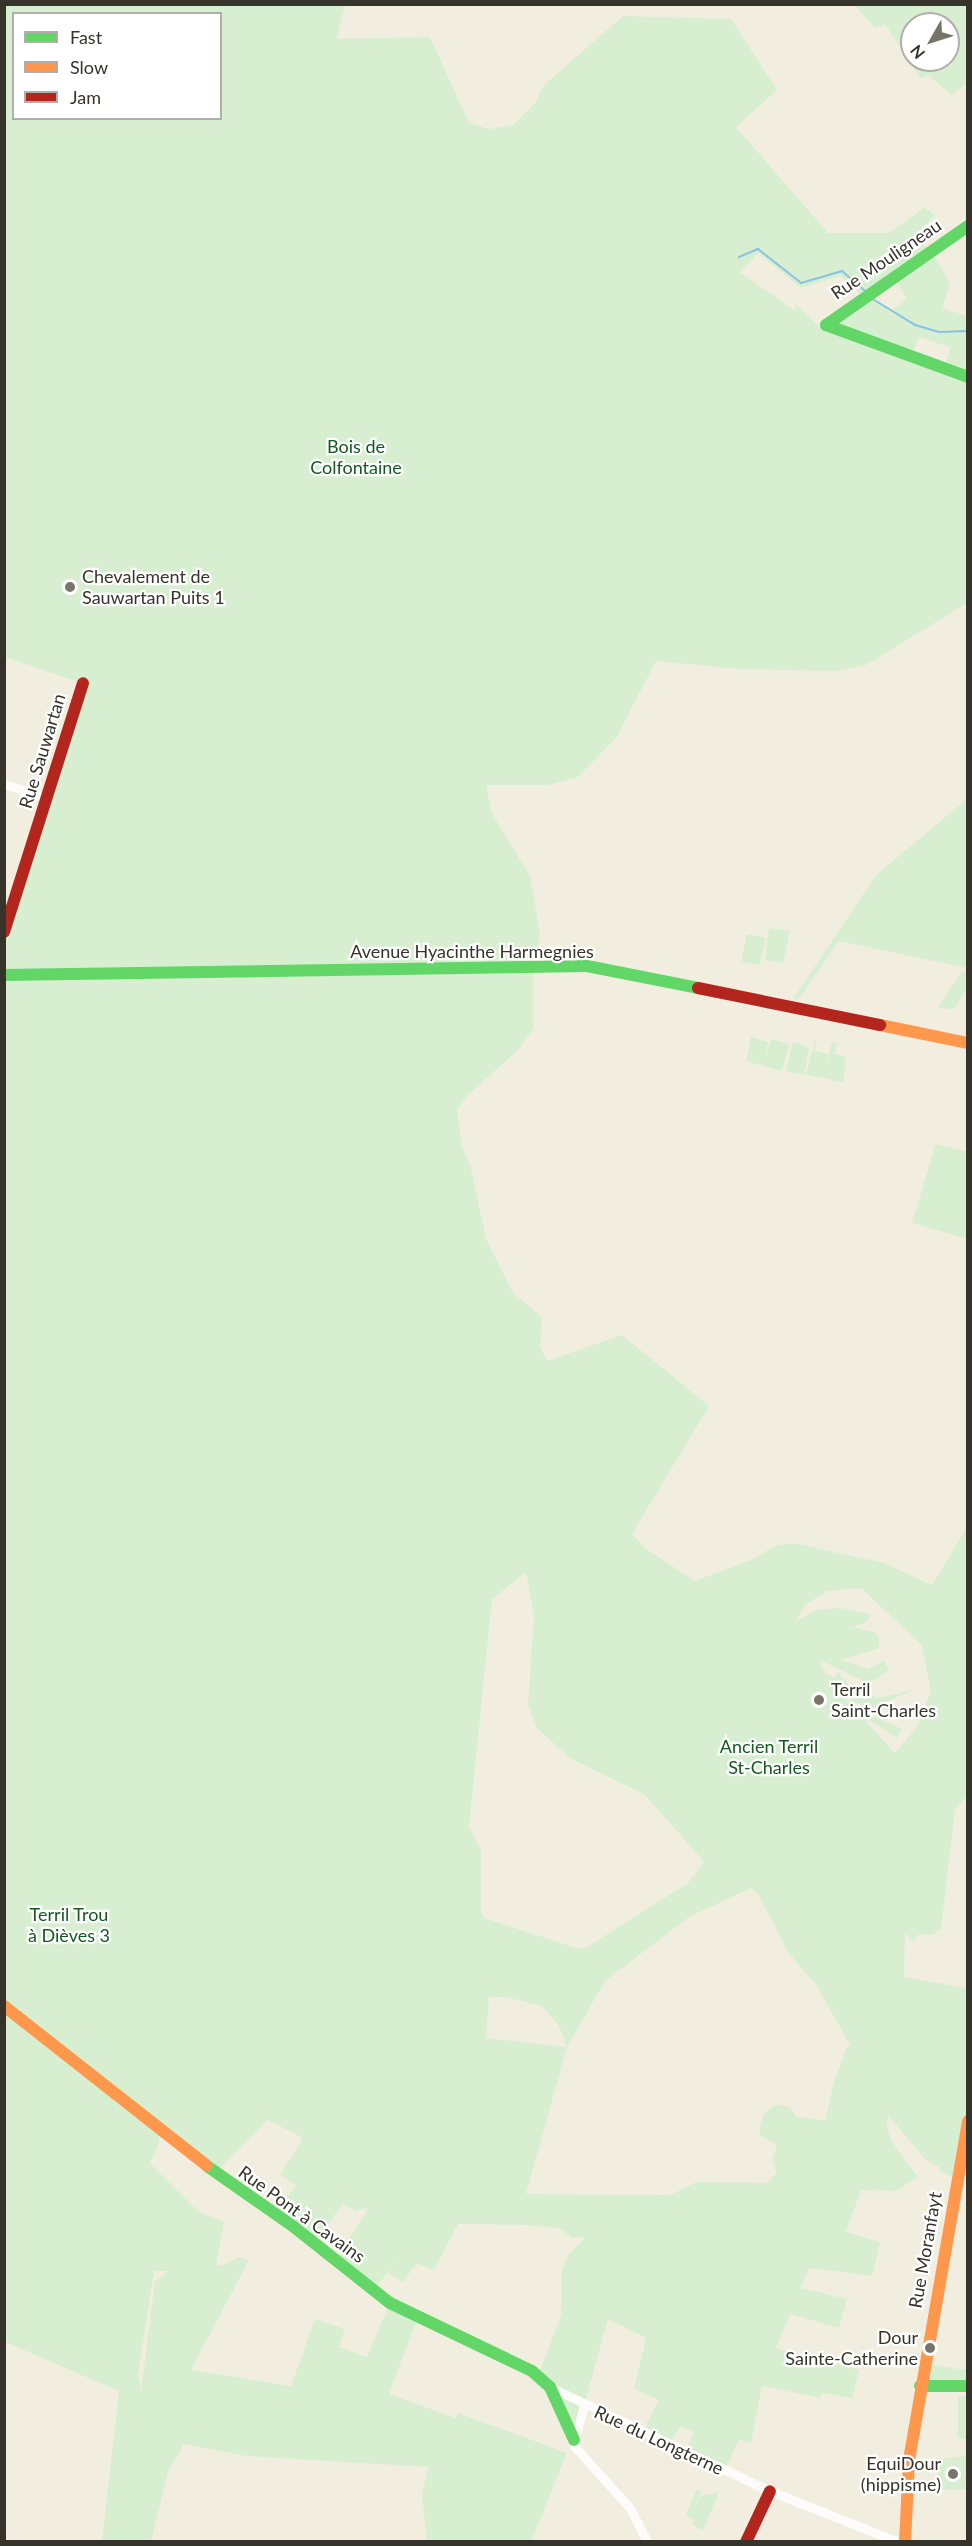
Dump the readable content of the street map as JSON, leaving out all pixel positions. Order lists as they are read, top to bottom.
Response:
{
  "streets": {
    "street": [
      "Rue Mouligneau",
      "Rue Sauwartan",
      "Avenue Hyacinthe Harmegnies",
      "Rue Pont à Cavains",
      "Rue Moranfayt",
      "Rue du Longterne"
    ]
  },
  "crossings": [
    ["Rue Pont à Cavains", "Rue du Longterne"]
  ],
  "parks": ["Bois de Colfontaine", "Ancien Terril St-Charles", "Terril Trou à Dièves 3"],
  "places": [
    "Chevalement de Sauwartan Puits 1",
    "Terril Saint-Charles",
    "Dour Sainte-Catherine",
    "EquiDour (hippisme)"
  ],
  "legend": ["Fast", "Slow", "Jam"],
  "north": "bottom left"
}
